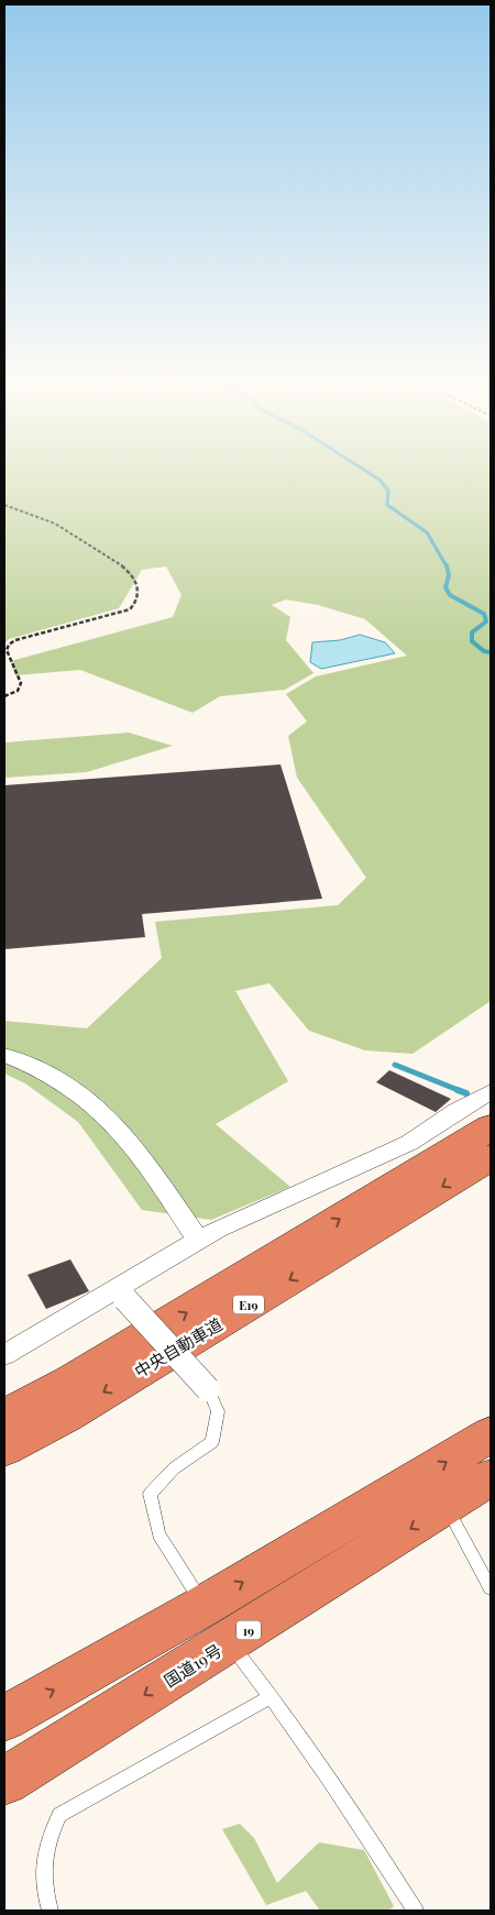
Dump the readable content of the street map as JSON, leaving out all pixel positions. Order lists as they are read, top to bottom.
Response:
{
  "streets": {
    "highway": [
      "E19",
      "中央自動車道",
      "19",
      "国道19号"
    ]
  }
}
